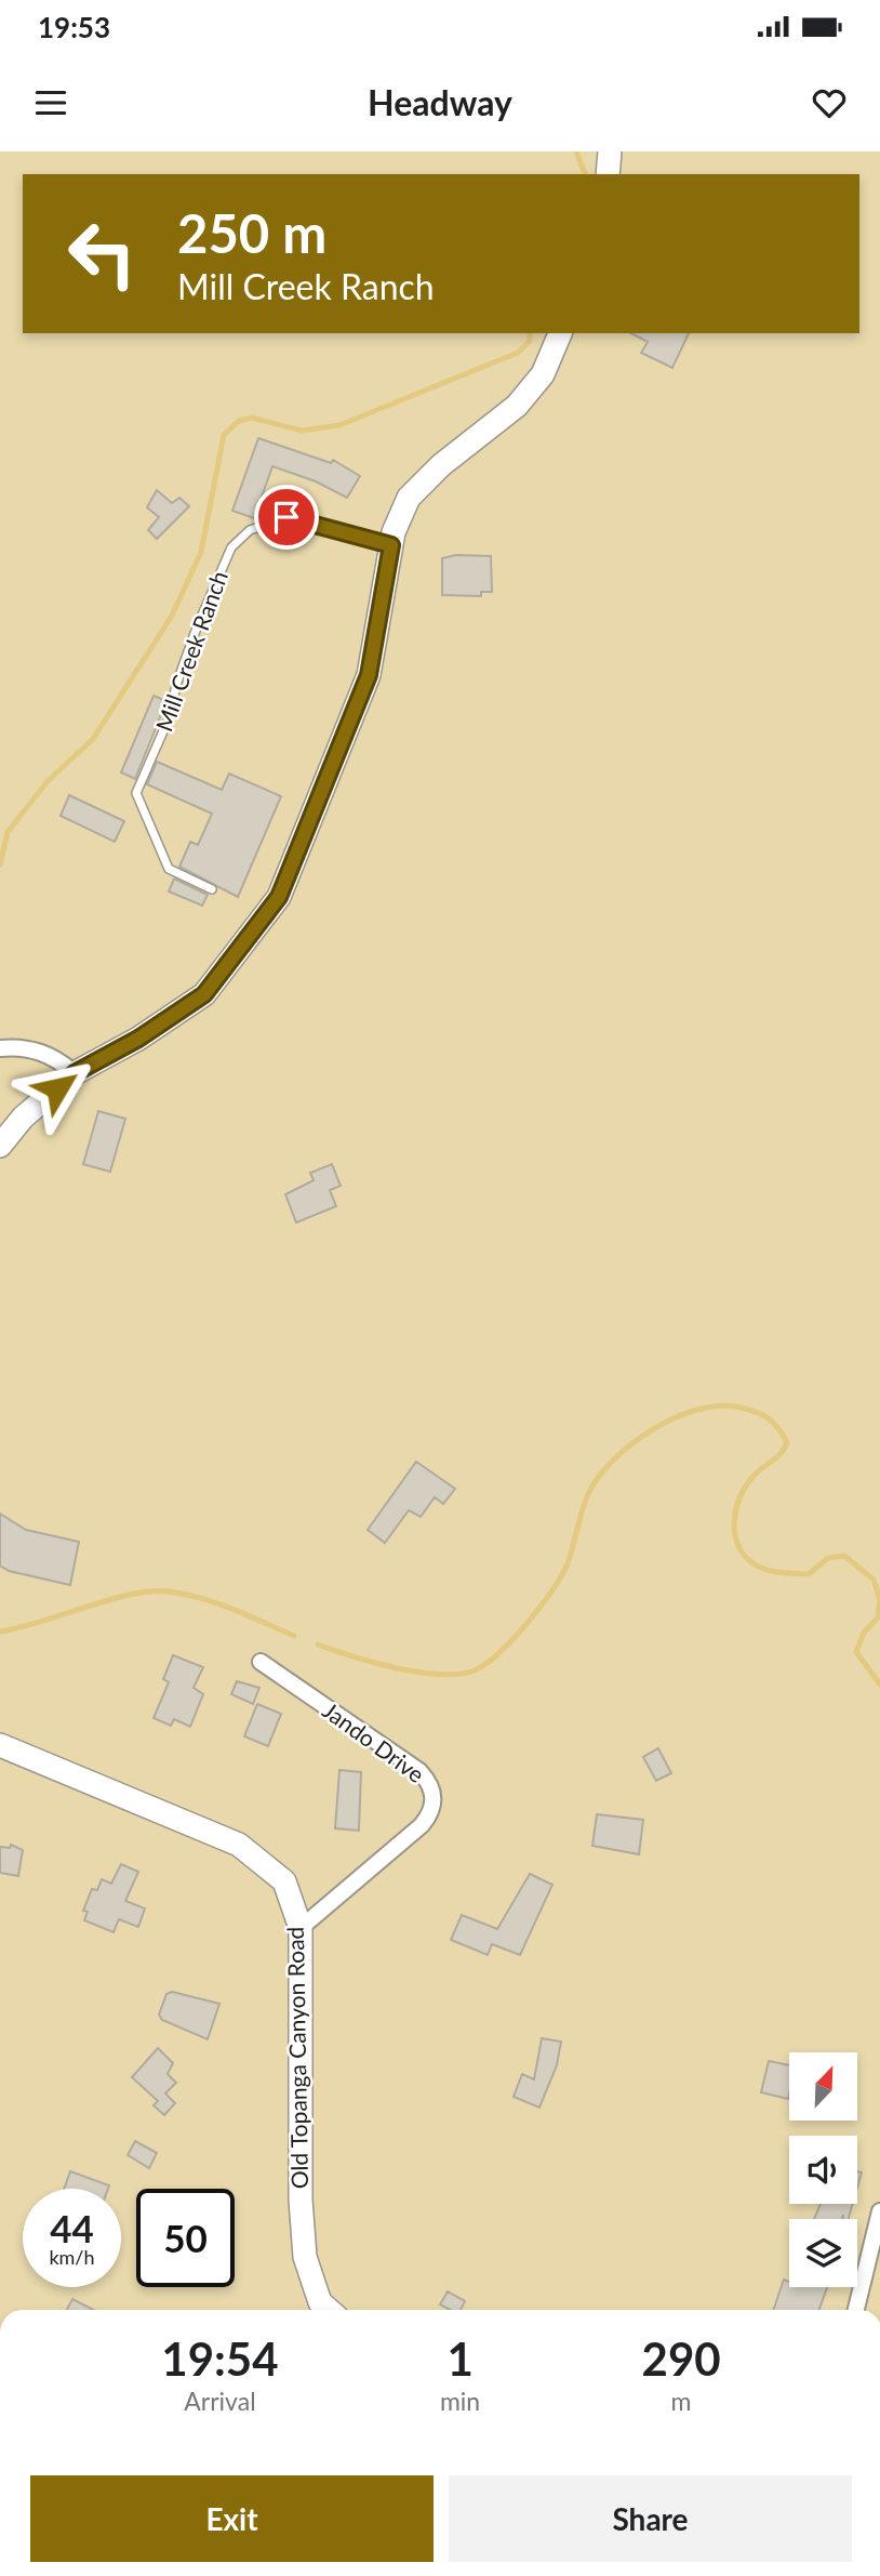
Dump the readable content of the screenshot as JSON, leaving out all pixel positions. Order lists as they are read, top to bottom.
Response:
{
  "streets": {
    "main road": ["Old Topanga Canyon Road"],
    "street": ["Jando Drive"],
    "lane": ["Mill Creek Ranch"]
  },
  "crossings": [
    ["Jando Drive", "Old Topanga Canyon Road"]
  ],
  "north": "top right",
  "page": {
    "status": "19:53",
    "header": "Headway",
    "turn": ["250 m", "Mill Creek Ranch"],
    "speed": "44 km/h",
    "limit": "50",
    "eta": [
      "19:54",
      "Arrival",
      "1",
      "min",
      "290",
      "m"
    ],
    "buttons": ["Exit", "Share"]
  }
}
